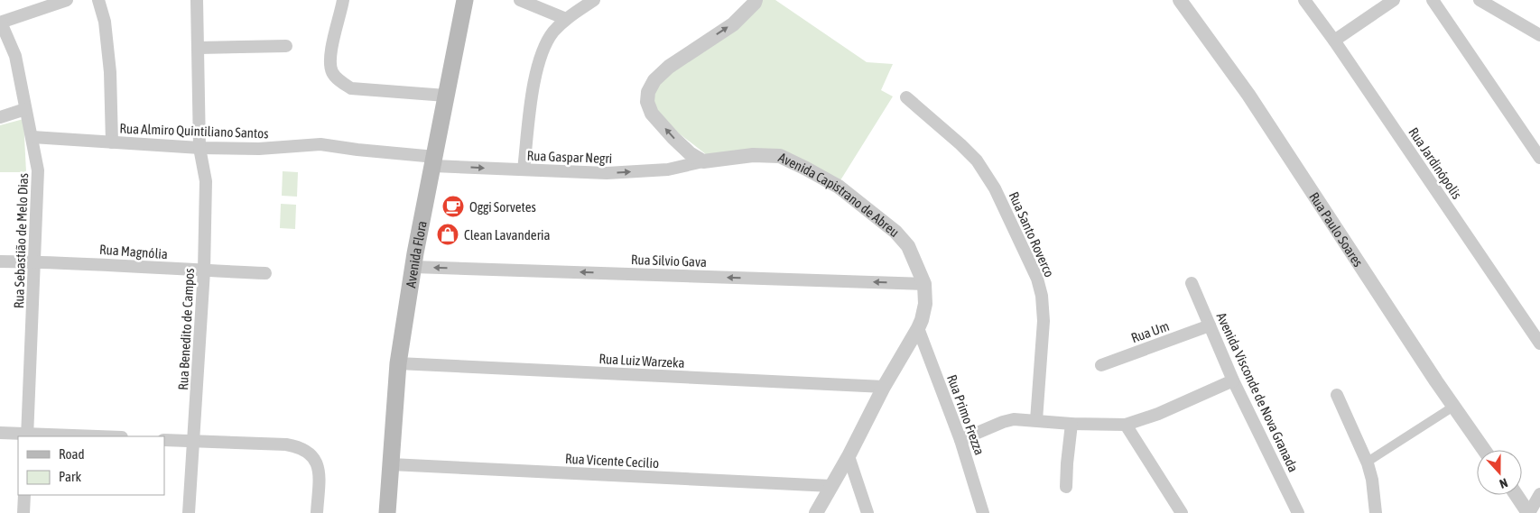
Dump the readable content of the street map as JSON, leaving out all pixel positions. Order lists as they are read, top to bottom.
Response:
{
  "streets": {
    "main road": ["Avenida Flora"],
    "street": [
      "Rua Almiro Quintiliano Santos",
      "Rua Gaspar Negri",
      "Rua Jardinópolis",
      "Avenida Capistrano de Abreu",
      "Rua Paulo Soares",
      "Rua Santo Roverco",
      "Rua Sebastião de Melo Dias",
      "Rua Magnólia",
      "Rua Silvio Gava",
      "Rua Benedito de Campos",
      "Rua Um",
      "Rua Luiz Warzeka",
      "Avenida Visconde de Nova Granada",
      "Rua Primo Frezza",
      "Rua Vicente Cecilio"
    ]
  },
  "crossings": [
    ["Rua Almiro Quintiliano Santos", "Rua Gaspar Negri"],
    ["Rua Almiro Quintiliano Santos", "Rua Sebastião de Melo Dias"],
    ["Rua Almiro Quintiliano Santos", "Avenida Flora"],
    ["Rua Almiro Quintiliano Santos", "Rua Benedito de Campos"],
    ["Rua Gaspar Negri", "Avenida Capistrano de Abreu"],
    ["Rua Gaspar Negri", "Avenida Flora"],
    ["Avenida Capistrano de Abreu", "Rua Silvio Gava"],
    ["Avenida Capistrano de Abreu", "Rua Luiz Warzeka"],
    ["Avenida Capistrano de Abreu", "Rua Primo Frezza"],
    ["Avenida Capistrano de Abreu", "Rua Vicente Cecilio"],
    ["Rua Sebastião de Melo Dias", "Rua Magnólia"],
    ["Rua Magnólia", "Rua Benedito de Campos"],
    ["Avenida Flora", "Rua Silvio Gava"],
    ["Avenida Flora", "Rua Luiz Warzeka"],
    ["Avenida Flora", "Rua Vicente Cecilio"],
    ["Rua Um", "Avenida Visconde de Nova Granada"]
  ],
  "one_way": ["Rua Gaspar Negri", "Rua Silvio Gava"],
  "places": {
    "cafe": ["Oggi Sorvetes"],
    "shop": ["Clean Lavanderia"]
  },
  "legend": ["Road", "Park"],
  "north": "bottom"
}
